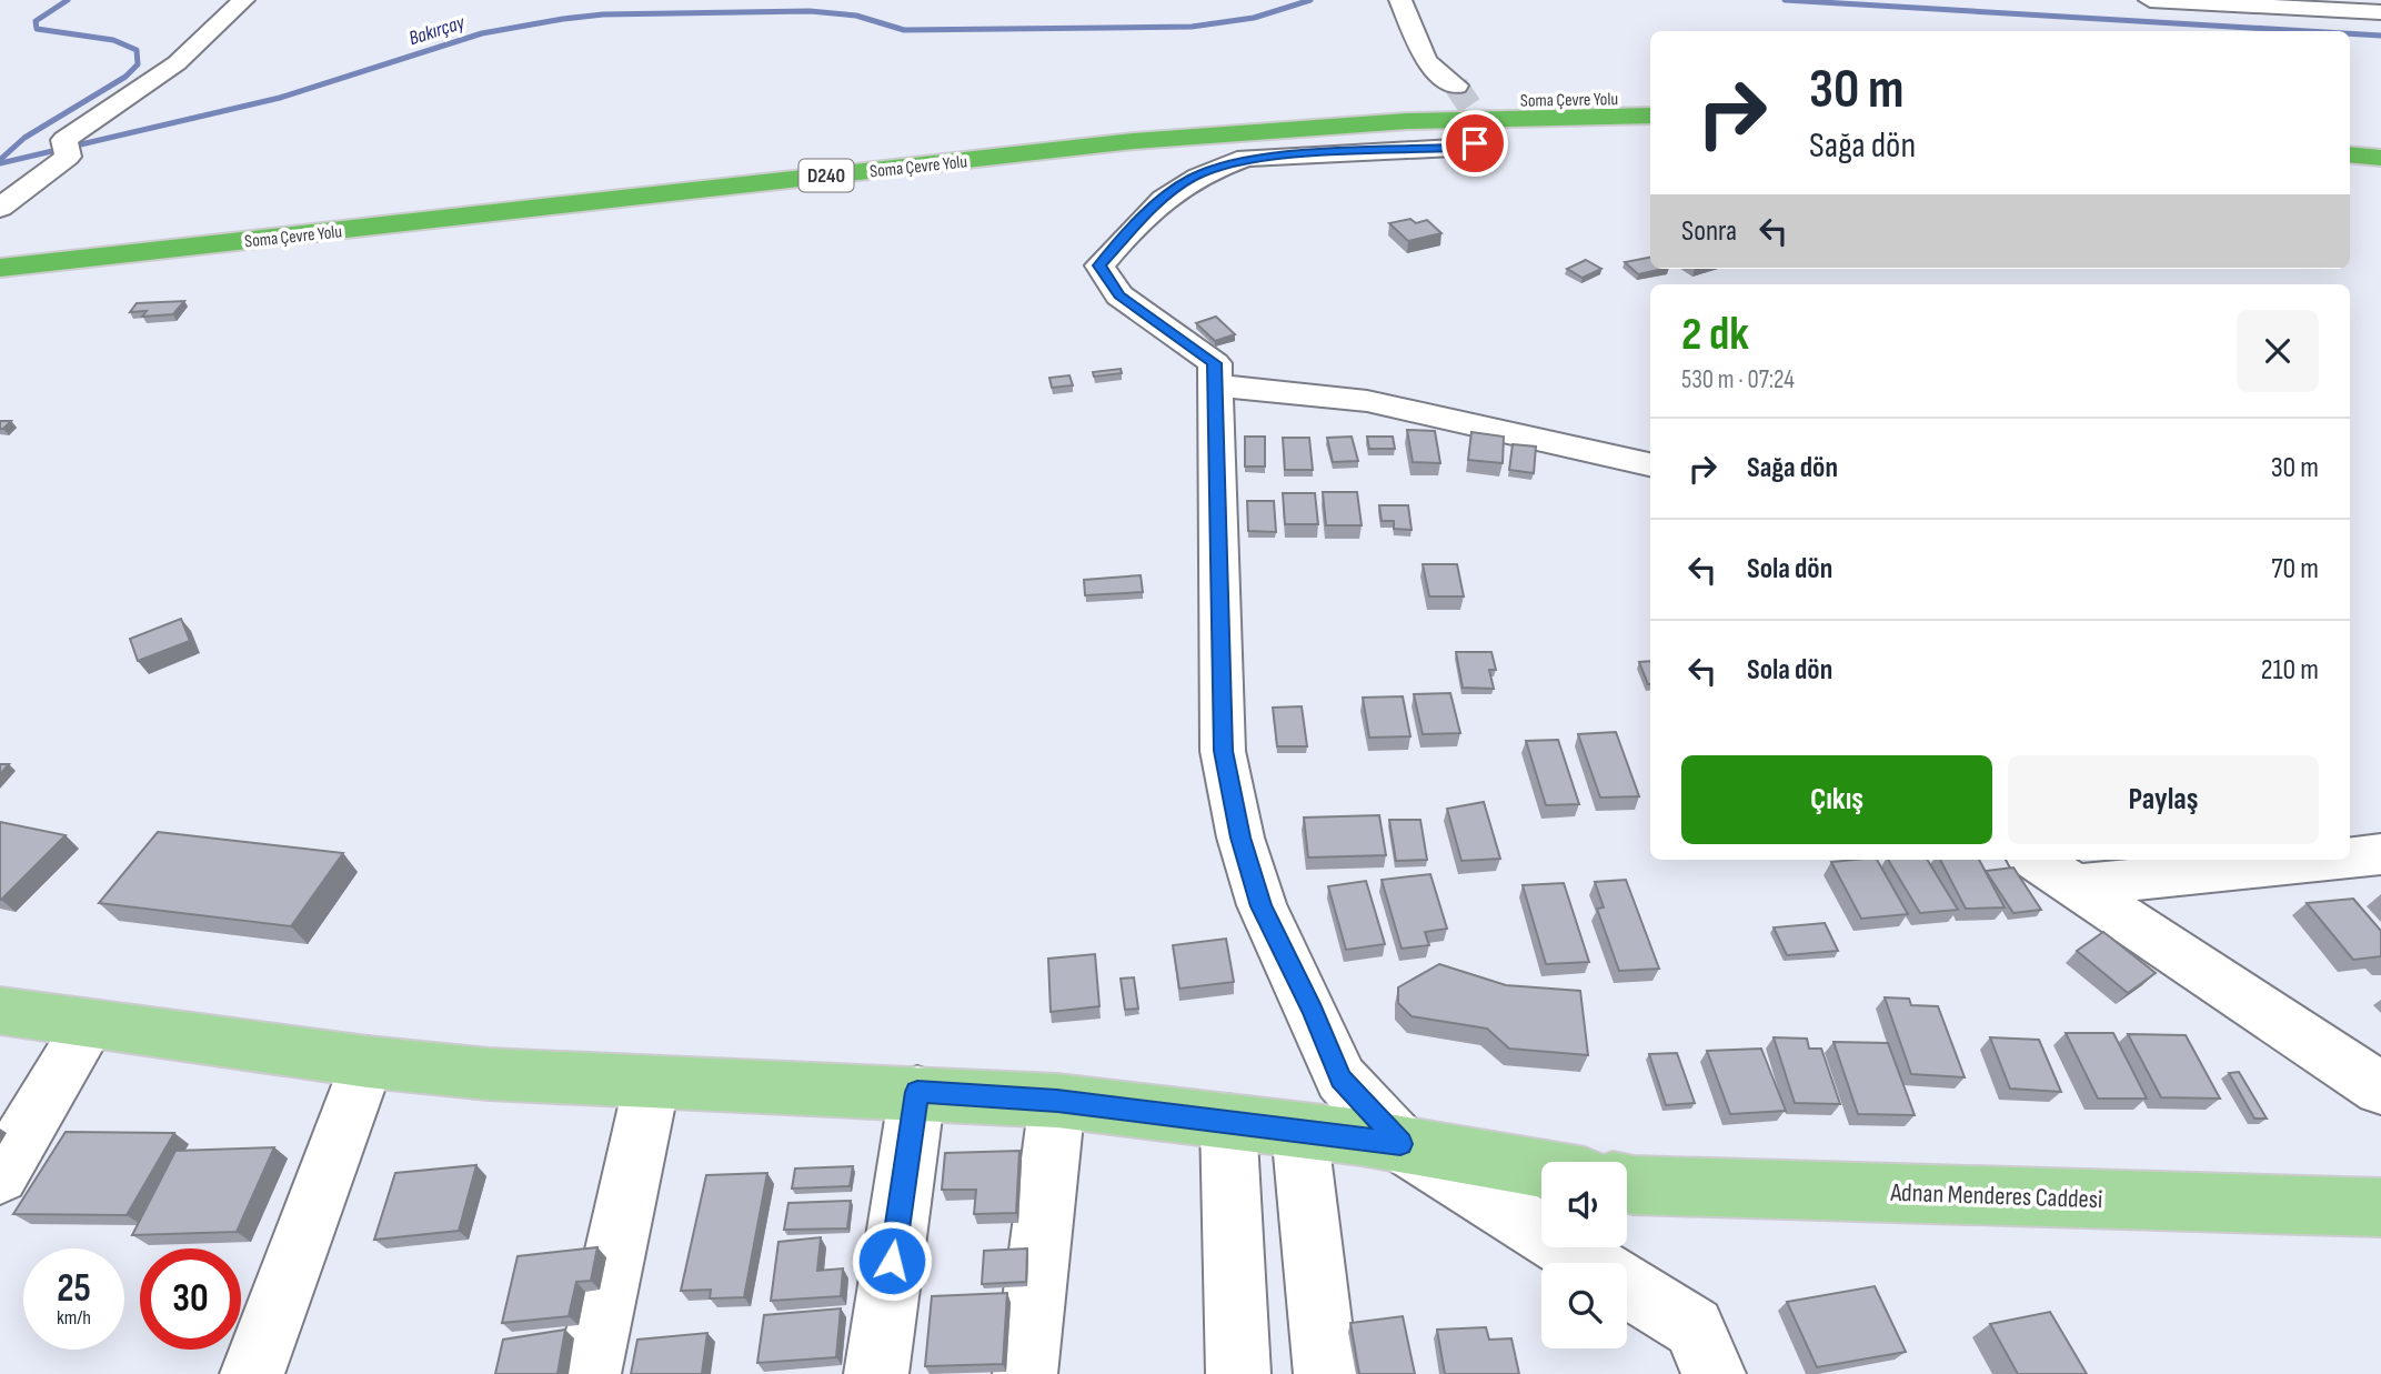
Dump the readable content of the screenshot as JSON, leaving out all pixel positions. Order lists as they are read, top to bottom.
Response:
{
  "streets": {
    "highway": ["Soma Çevre Yolu", "D240"],
    "main road": ["Adnan Menderes Caddesi"]
  },
  "water": ["Bakırçay"],
  "page": {
    "turn": ["30 m", "Sağa dön"],
    "then": "Sonra",
    "heading": ["2 dk", "530 m · 07:24"],
    "list": [
      {
        "name": "Sağa dön",
        "value": "30 m"
      },
      {
        "name": "Sola dön",
        "value": "70 m"
      },
      {
        "name": "Sola dön",
        "value": "210 m"
      }
    ],
    "buttons": ["Çıkış", "Paylaş"],
    "speed": "25 km/h",
    "limit": "30"
  }
}
